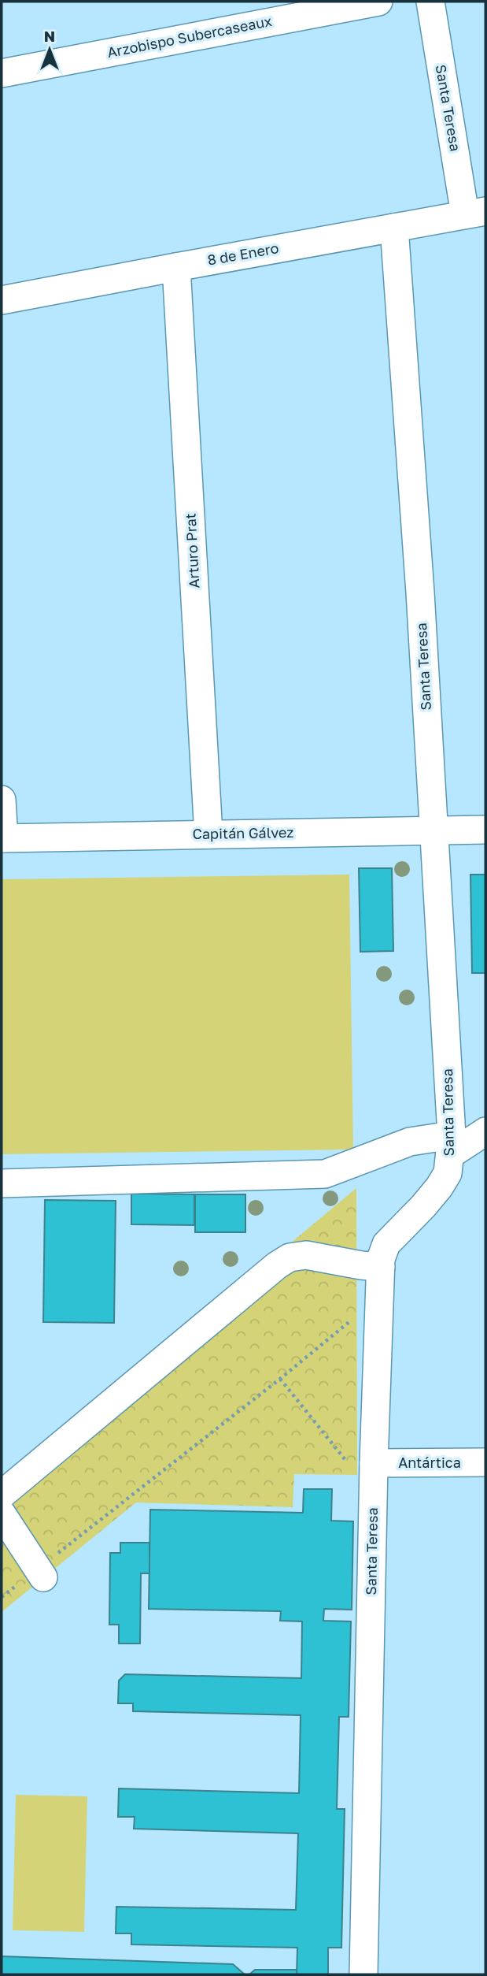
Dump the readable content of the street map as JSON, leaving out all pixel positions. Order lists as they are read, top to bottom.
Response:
{
  "streets": {
    "street": [
      "Arzobispo Subercaseaux",
      "Santa Teresa",
      "8 de Enero",
      "Arturo Prat",
      "Capitán Gálvez",
      "Antártica"
    ]
  },
  "crossings": [
    ["Santa Teresa", "8 de Enero"],
    ["Santa Teresa", "Capitán Gálvez"],
    ["Santa Teresa", "Antártica"],
    ["8 de Enero", "Arturo Prat"],
    ["Arturo Prat", "Capitán Gálvez"]
  ],
  "north": "top"
}
